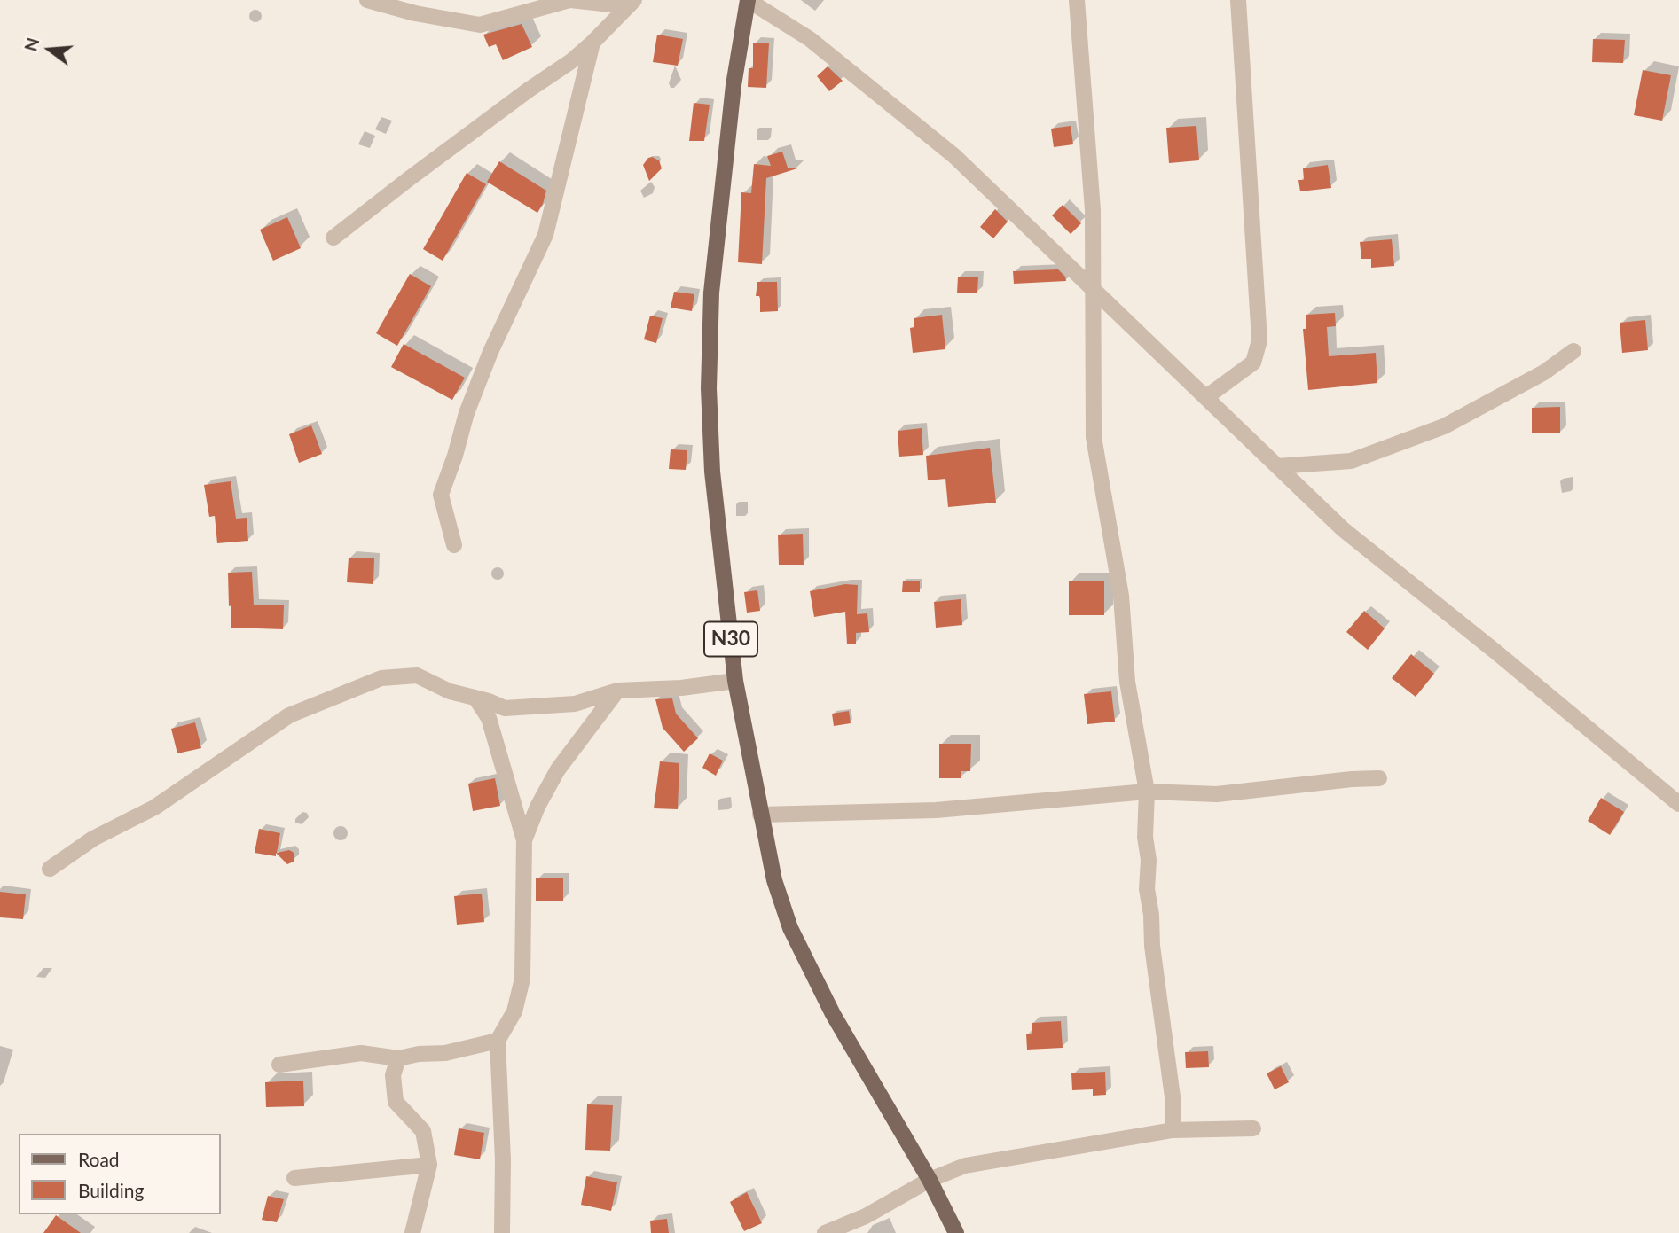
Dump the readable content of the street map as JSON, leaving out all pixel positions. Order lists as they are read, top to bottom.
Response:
{
  "streets": {
    "main road": ["N30"]
  },
  "legend": ["Road", "Building"],
  "north": "left"
}
